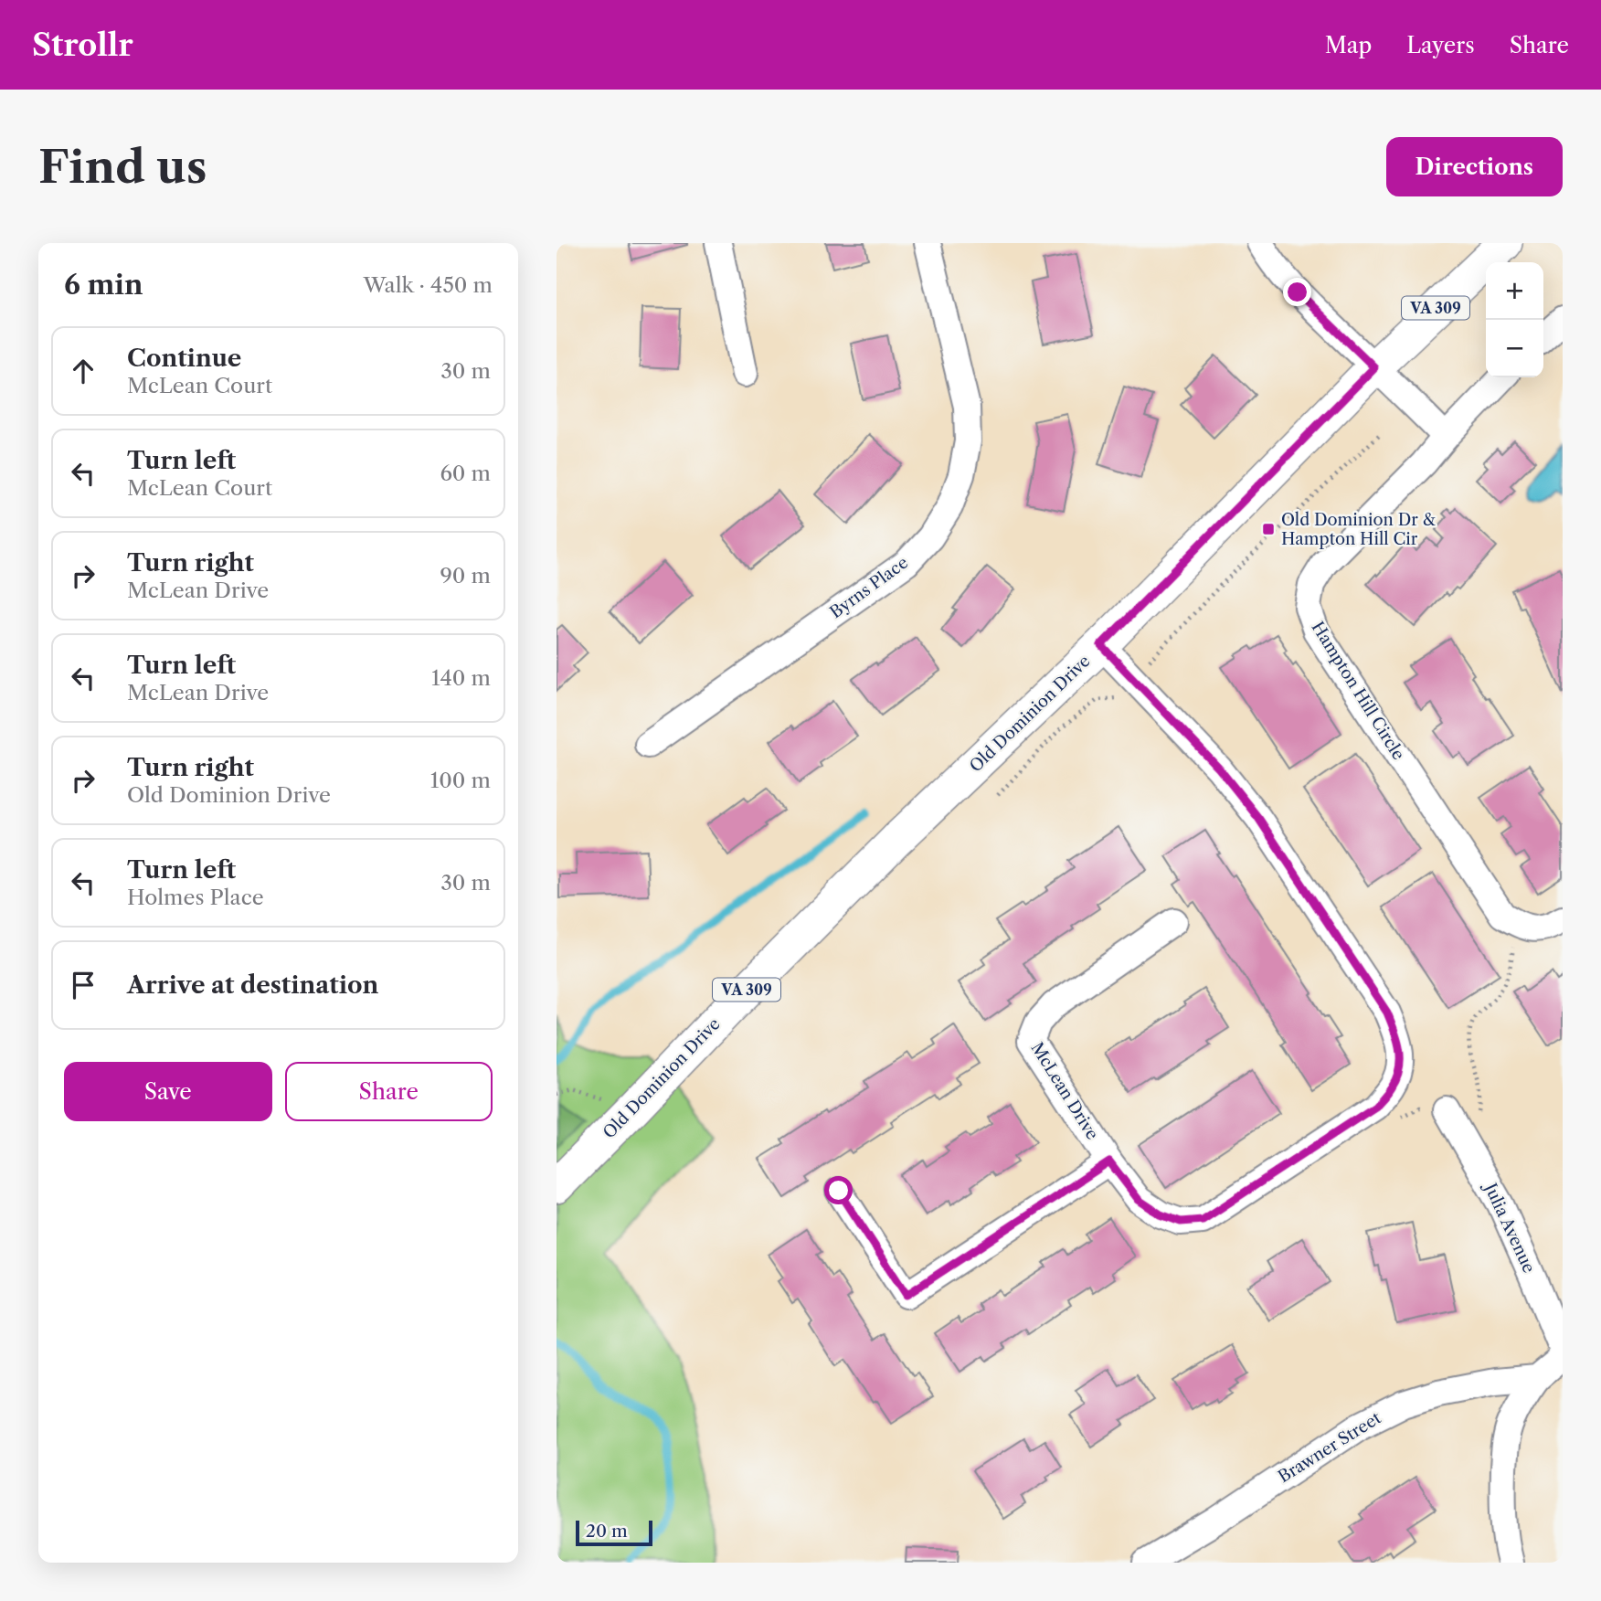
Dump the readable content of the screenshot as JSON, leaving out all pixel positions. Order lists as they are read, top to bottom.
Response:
{
  "streets": {
    "main road": ["VA 309", "Old Dominion Drive"],
    "street": [
      "Byrns Place",
      "Hampton Hill Circle",
      "McLean Drive",
      "Julia Avenue",
      "Brawner Street"
    ]
  },
  "crossings": [
    ["Old Dominion Drive", "McLean Drive"]
  ],
  "places": {
    "transit": ["Old Dominion Dr & Hampton Hill Cir"]
  },
  "scale_bar": "20 m",
  "page": {
    "header": "Strollr",
    "nav": ["Map", "Layers", "Share"],
    "buttons": [
      "Directions",
      ["Save", "Share"]
    ],
    "title": "Find us",
    "heading": ["6 min", "Walk · 450 m"],
    "map_buttons": ["+", "−"],
    "list": [
      ["Continue", "McLean Court", "30 m"],
      ["Turn left", "McLean Court", "60 m"],
      ["Turn right", "McLean Drive", "90 m"],
      ["Turn left", "McLean Drive", "140 m"],
      ["Turn right", "Old Dominion Drive", "100 m"],
      ["Turn left", "Holmes Place", "30 m"],
      "Arrive at destination"
    ],
    "scale": "20 m"
  }
}
